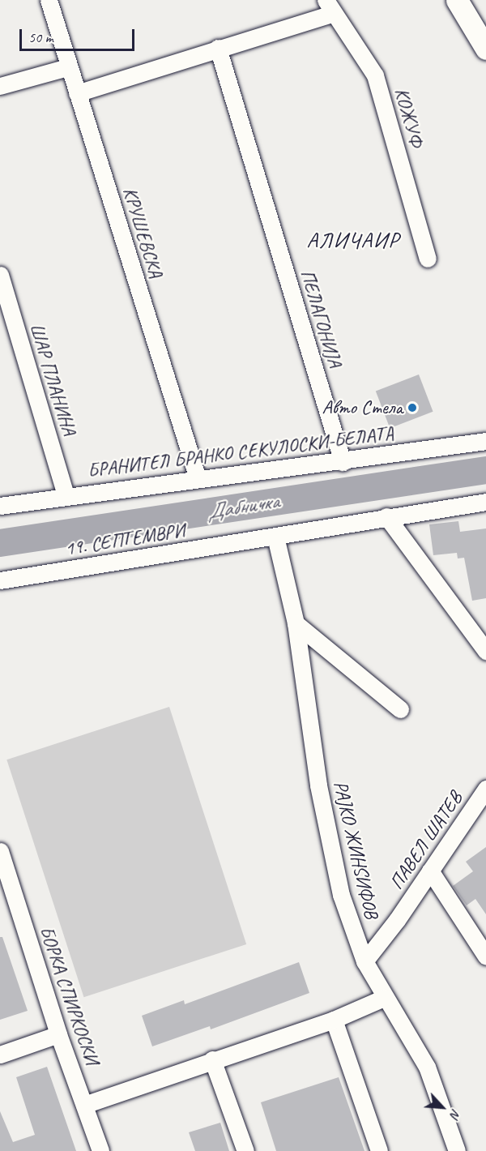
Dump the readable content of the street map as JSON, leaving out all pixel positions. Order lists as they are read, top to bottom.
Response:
{
  "streets": {
    "street": [
      "КОЖУФ",
      "КРУШЕВСКА",
      "ПЕЛАГОНИЈА",
      "ШАР ПЛАНИНА",
      "БРАНИТЕЛ БРАНКО СЕКУЛОСКИ-БЕЛАТА",
      "19. СЕПТЕМВРИ",
      "ПАВЕЛ ШАТЕВ",
      "РАЈКО ЖИНЅИФОВ",
      "БОРКА СПИРКОСКИ"
    ]
  },
  "crossings": [
    ["КРУШЕВСКА", "БРАНИТЕЛ БРАНКО СЕКУЛОСКИ-БЕЛАТА"],
    ["ПЕЛАГОНИЈА", "БРАНИТЕЛ БРАНКО СЕКУЛОСКИ-БЕЛАТА"],
    ["ШАР ПЛАНИНА", "БРАНИТЕЛ БРАНКО СЕКУЛОСКИ-БЕЛАТА"],
    ["19. СЕПТЕМВРИ", "РАЈКО ЖИНЅИФОВ"],
    ["ПАВЕЛ ШАТЕВ", "РАЈКО ЖИНЅИФОВ"]
  ],
  "districts": ["АЛИЧАИР"],
  "water": ["Дабничка"],
  "places": ["Авто Стела"],
  "scale_bar": "50 m",
  "north": "bottom right"
}
